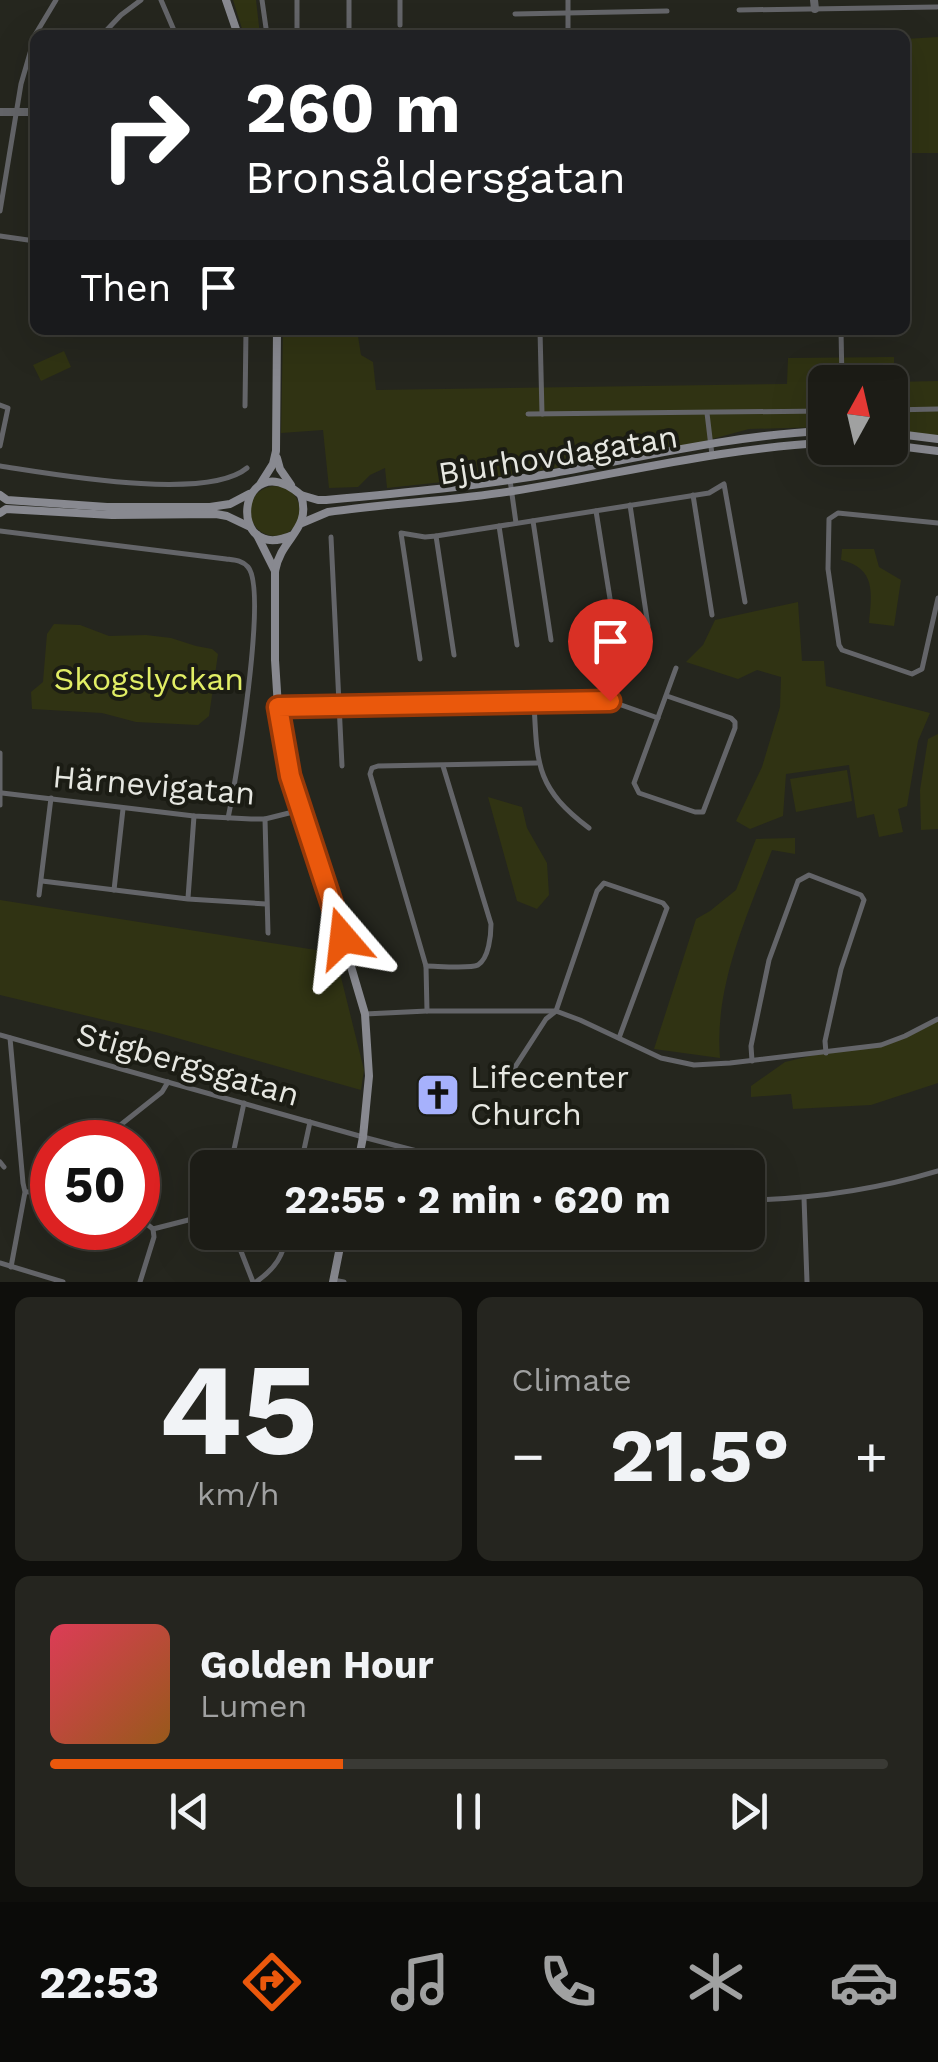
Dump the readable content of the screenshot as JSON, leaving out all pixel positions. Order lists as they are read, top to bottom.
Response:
{
  "streets": {
    "main road": ["Bjurhovdagatan"],
    "street": ["Härnevigatan", "Stigbergsgatan"]
  },
  "parks": ["Skogslyckan"],
  "places": {
    "church": ["Lifecenter Church"]
  },
  "north": "top",
  "page": {
    "turn": ["260 m", "Bronsåldersgatan"],
    "then": "Then",
    "limit": "50",
    "trip": "22:55 · 2 min · 620 m",
    "tile": [
      ["45", "km/h"],
      "Climate"
    ],
    "heat": ["−", "21.5°", "+"],
    "song": ["Golden Hour", "Lumen"],
    "tabs": "22:53"
  }
}
